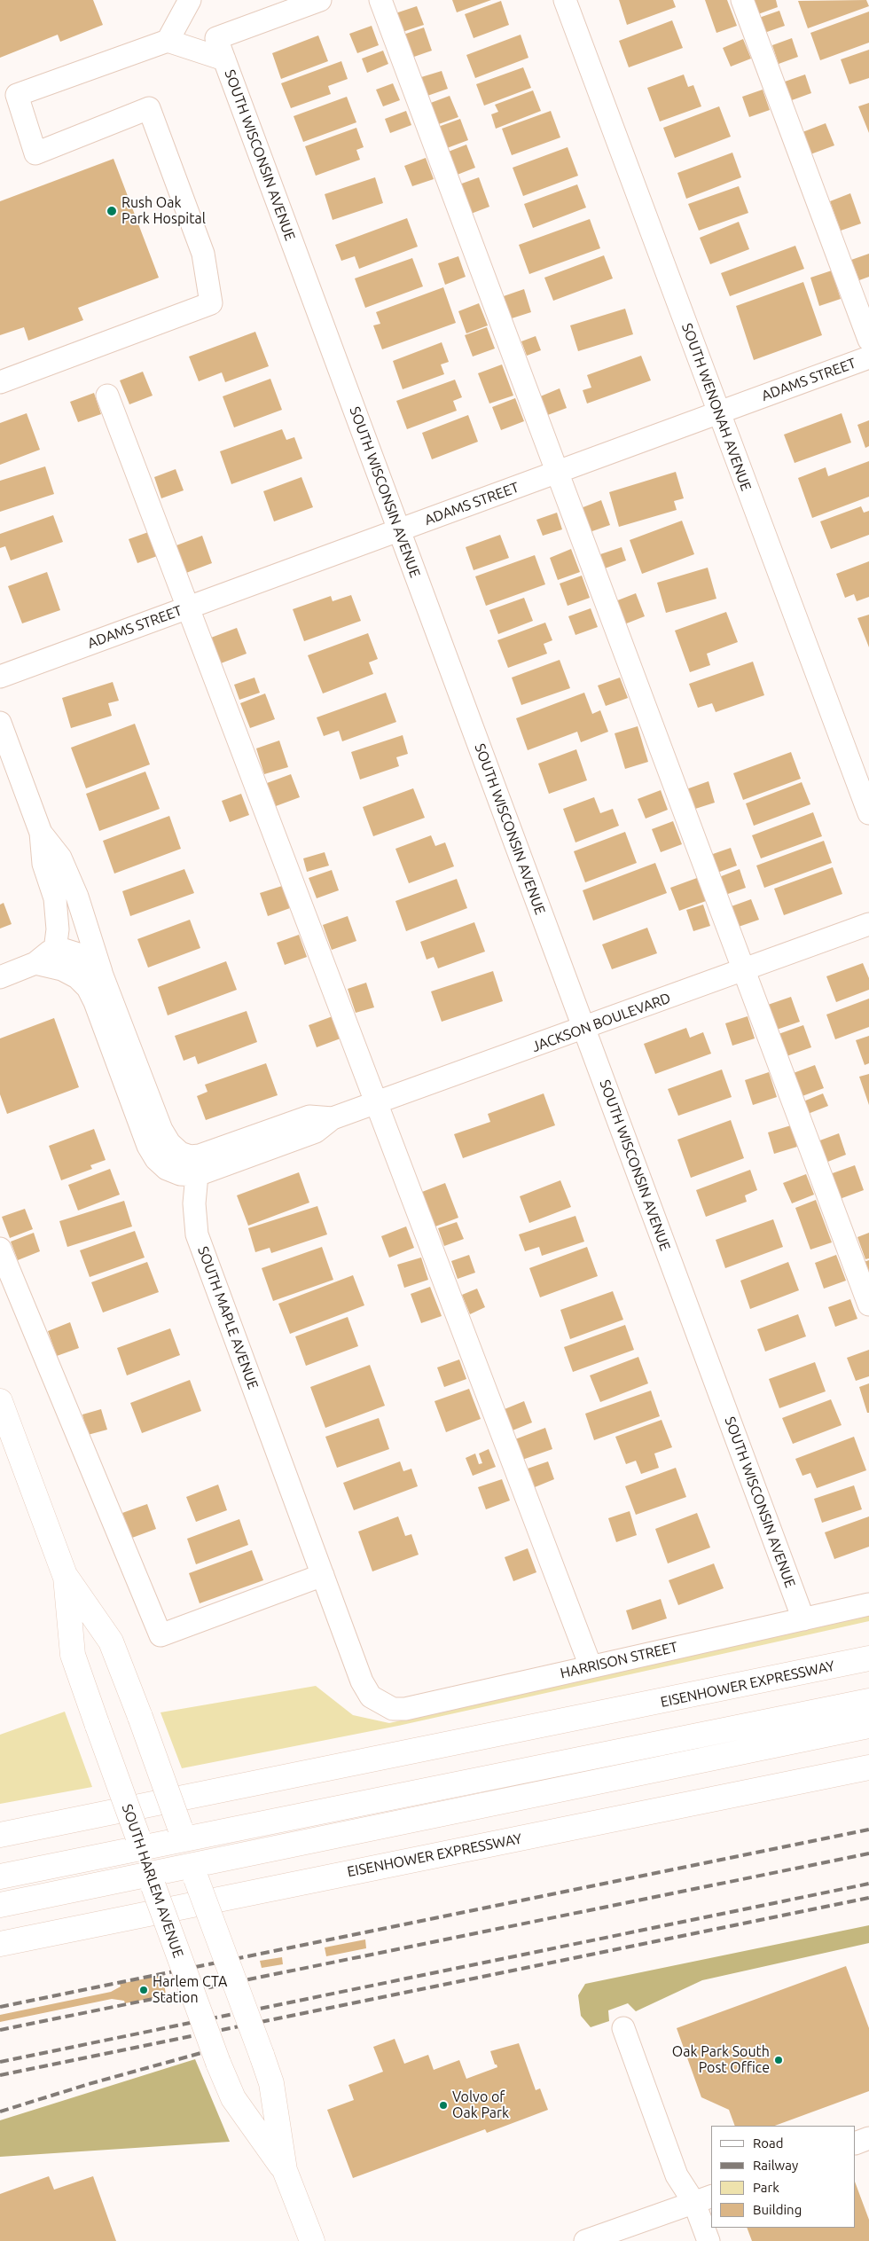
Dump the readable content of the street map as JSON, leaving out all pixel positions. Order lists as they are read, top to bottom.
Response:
{
  "streets": {
    "main road": ["EISENHOWER EXPRESSWAY", "SOUTH HARLEM AVENUE"],
    "street": [
      "SOUTH WISCONSIN AVENUE",
      "ADAMS STREET",
      "SOUTH WENONAH AVENUE",
      "JACKSON BOULEVARD",
      "SOUTH MAPLE AVENUE",
      "HARRISON STREET"
    ]
  },
  "crossings": [
    ["SOUTH WISCONSIN AVENUE", "ADAMS STREET"],
    ["SOUTH WISCONSIN AVENUE", "JACKSON BOULEVARD"],
    ["SOUTH WISCONSIN AVENUE", "HARRISON STREET"],
    ["ADAMS STREET", "SOUTH WENONAH AVENUE"],
    ["JACKSON BOULEVARD", "SOUTH MAPLE AVENUE"],
    ["SOUTH MAPLE AVENUE", "HARRISON STREET"]
  ],
  "places": [
    "Rush Oak Park Hospital",
    "Harlem CTA Station",
    "Oak Park South Post Office",
    "Volvo of Oak Park"
  ],
  "legend": [
    "Road",
    "Railway",
    "Park",
    "Building"
  ]
}
